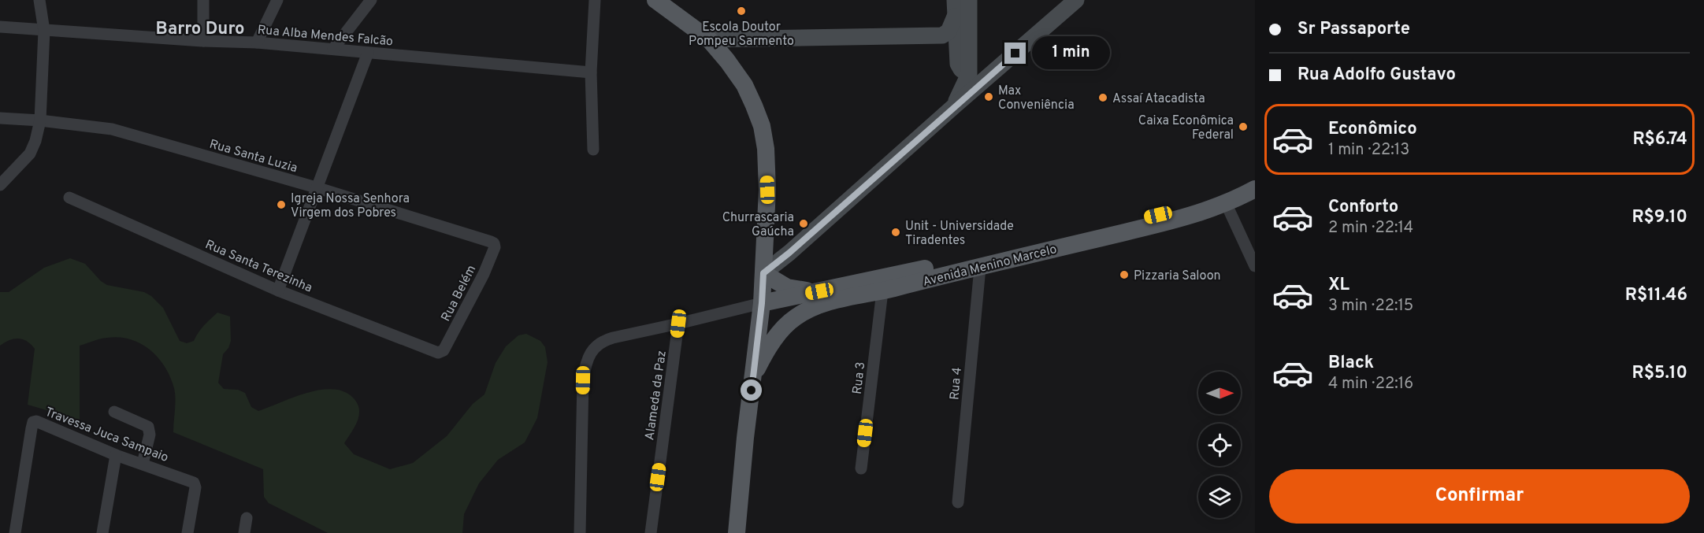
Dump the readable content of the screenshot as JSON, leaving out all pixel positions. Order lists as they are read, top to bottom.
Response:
{
  "streets": {
    "main road": ["Avenida Menino Marcelo"],
    "street": [
      "Rua Alba Mendes Falcão",
      "Rua Santa Luzia",
      "Rua Santa Terezinha",
      "Rua Belém",
      "Rua 3",
      "Rua 4",
      "Alameda da Paz",
      "Travessa Juca Sampaio"
    ]
  },
  "crossings": [
    ["Rua Santa Luzia", "Rua Belém"],
    ["Avenida Menino Marcelo", "Rua 3"],
    ["Avenida Menino Marcelo", "Rua 4"],
    ["Rua Santa Terezinha", "Rua Belém"]
  ],
  "districts": ["Barro Duro"],
  "places": [
    "Escola Doutor Pompeu Sarmento",
    "Max Conveniência",
    "Assaí Atacadista",
    "Caixa Econômica Federal",
    "Igreja Nossa Senhora Virgem dos Pobres",
    "Churrascaria Gaúcha",
    "Unit - Universidade Tiradentes",
    "Pizzaria Saloon"
  ],
  "north": "right",
  "page": {
    "banner": ["Sr Passaporte", "Rua Adolfo Gustavo"],
    "bubble": "1 min",
    "list": [
      {
        "name": "Econômico",
        "note": "1 min · 22:13",
        "value": "R$6.74"
      },
      {
        "name": "Conforto",
        "note": "2 min · 22:14",
        "value": "R$9.10"
      },
      {
        "name": "XL",
        "note": "3 min · 22:15",
        "value": "R$11.46"
      },
      {
        "name": "Black",
        "note": "4 min · 22:16",
        "value": "R$5.10"
      }
    ],
    "buttons": "Confirmar"
  }
}
